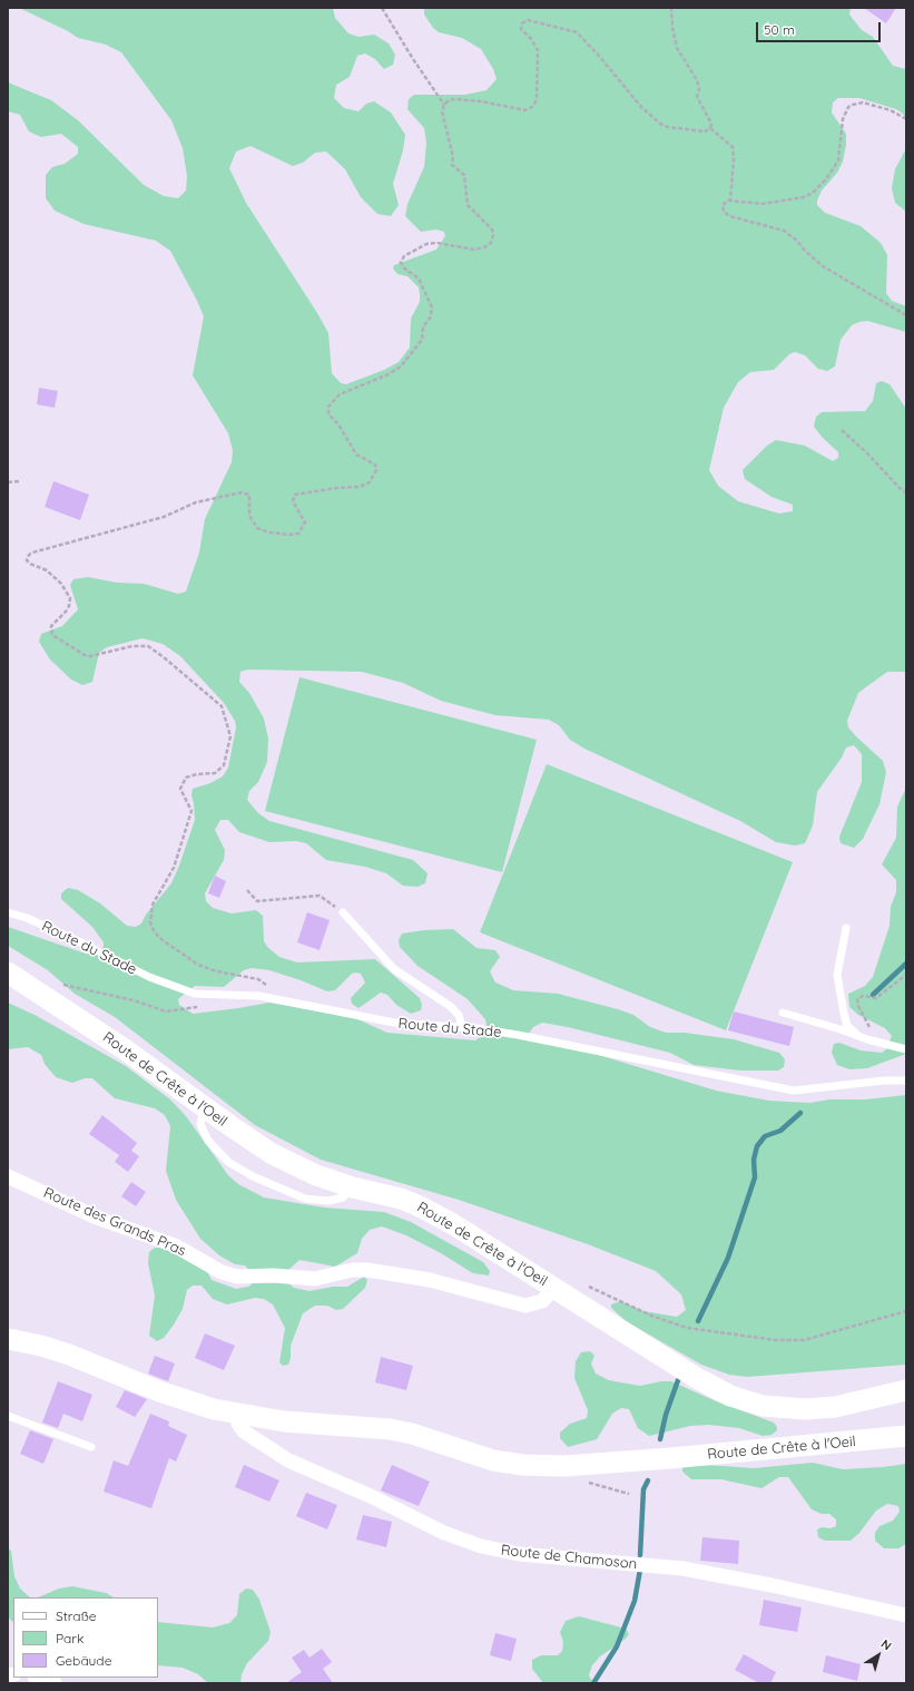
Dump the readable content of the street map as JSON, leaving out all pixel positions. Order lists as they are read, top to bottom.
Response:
{
  "streets": {
    "street": ["Route de Crête à l'Oeil", "Route des Grands Pras", "Route de Chamoson"],
    "lane": ["Route du Stade"]
  },
  "crossings": [
    ["Route de Crête à l'Oeil", "Route des Grands Pras"],
    ["Route de Crête à l'Oeil", "Route de Chamoson"]
  ],
  "legend": ["Straße", "Park", "Gebäude"],
  "scale_bar": "50 m",
  "north": "top right"
}
